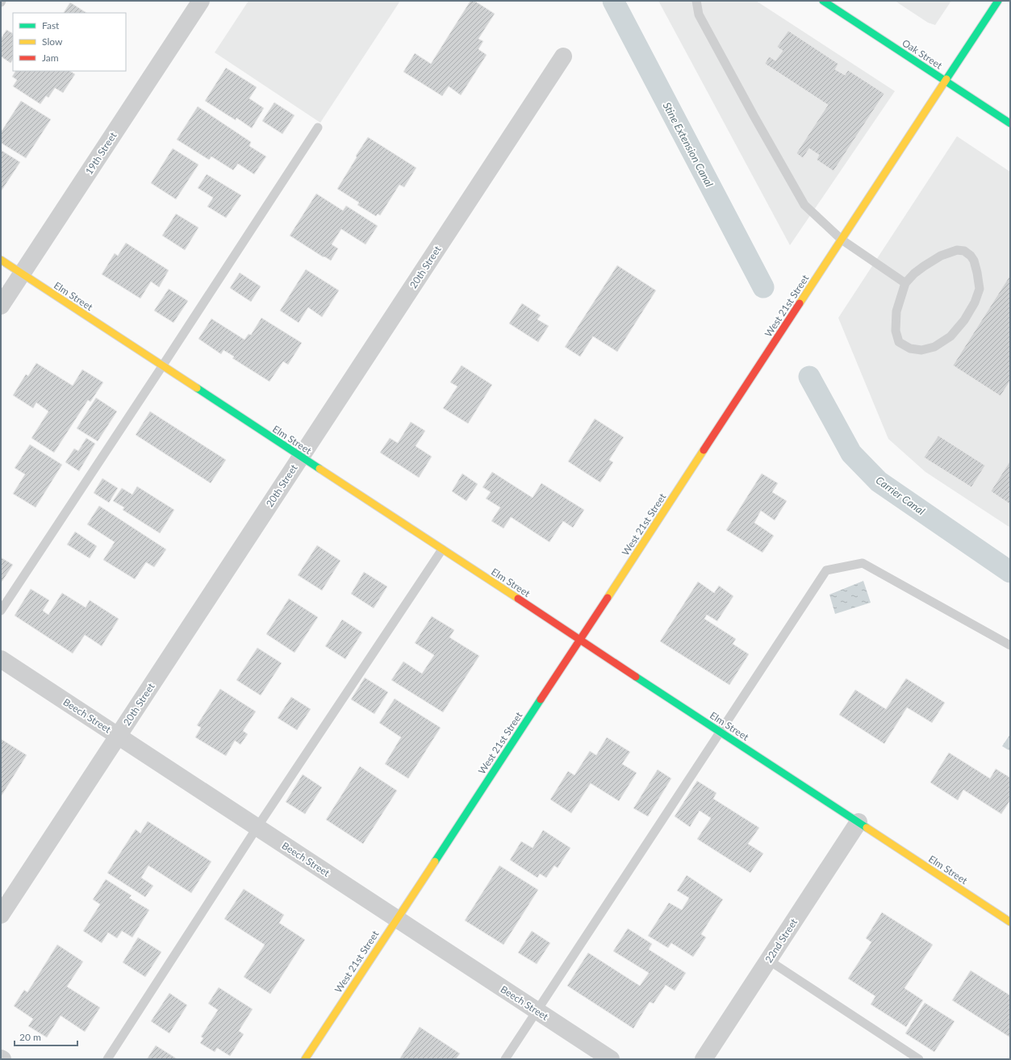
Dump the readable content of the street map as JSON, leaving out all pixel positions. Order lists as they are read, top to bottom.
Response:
{
  "streets": {
    "street": [
      "Oak Street",
      "19th Street",
      "20th Street",
      "Elm Street",
      "West 21st Street",
      "Beech Street",
      "22nd Street"
    ]
  },
  "crossings": [
    ["Oak Street", "West 21st Street"],
    ["19th Street", "Elm Street"],
    ["20th Street", "Elm Street"],
    ["20th Street", "Beech Street"],
    ["Elm Street", "West 21st Street"],
    ["Elm Street", "22nd Street"],
    ["West 21st Street", "Beech Street"]
  ],
  "water": ["Stine Extension Canal", "Carrier Canal"],
  "legend": ["Fast", "Slow", "Jam"],
  "scale_bar": "20 m"
}
